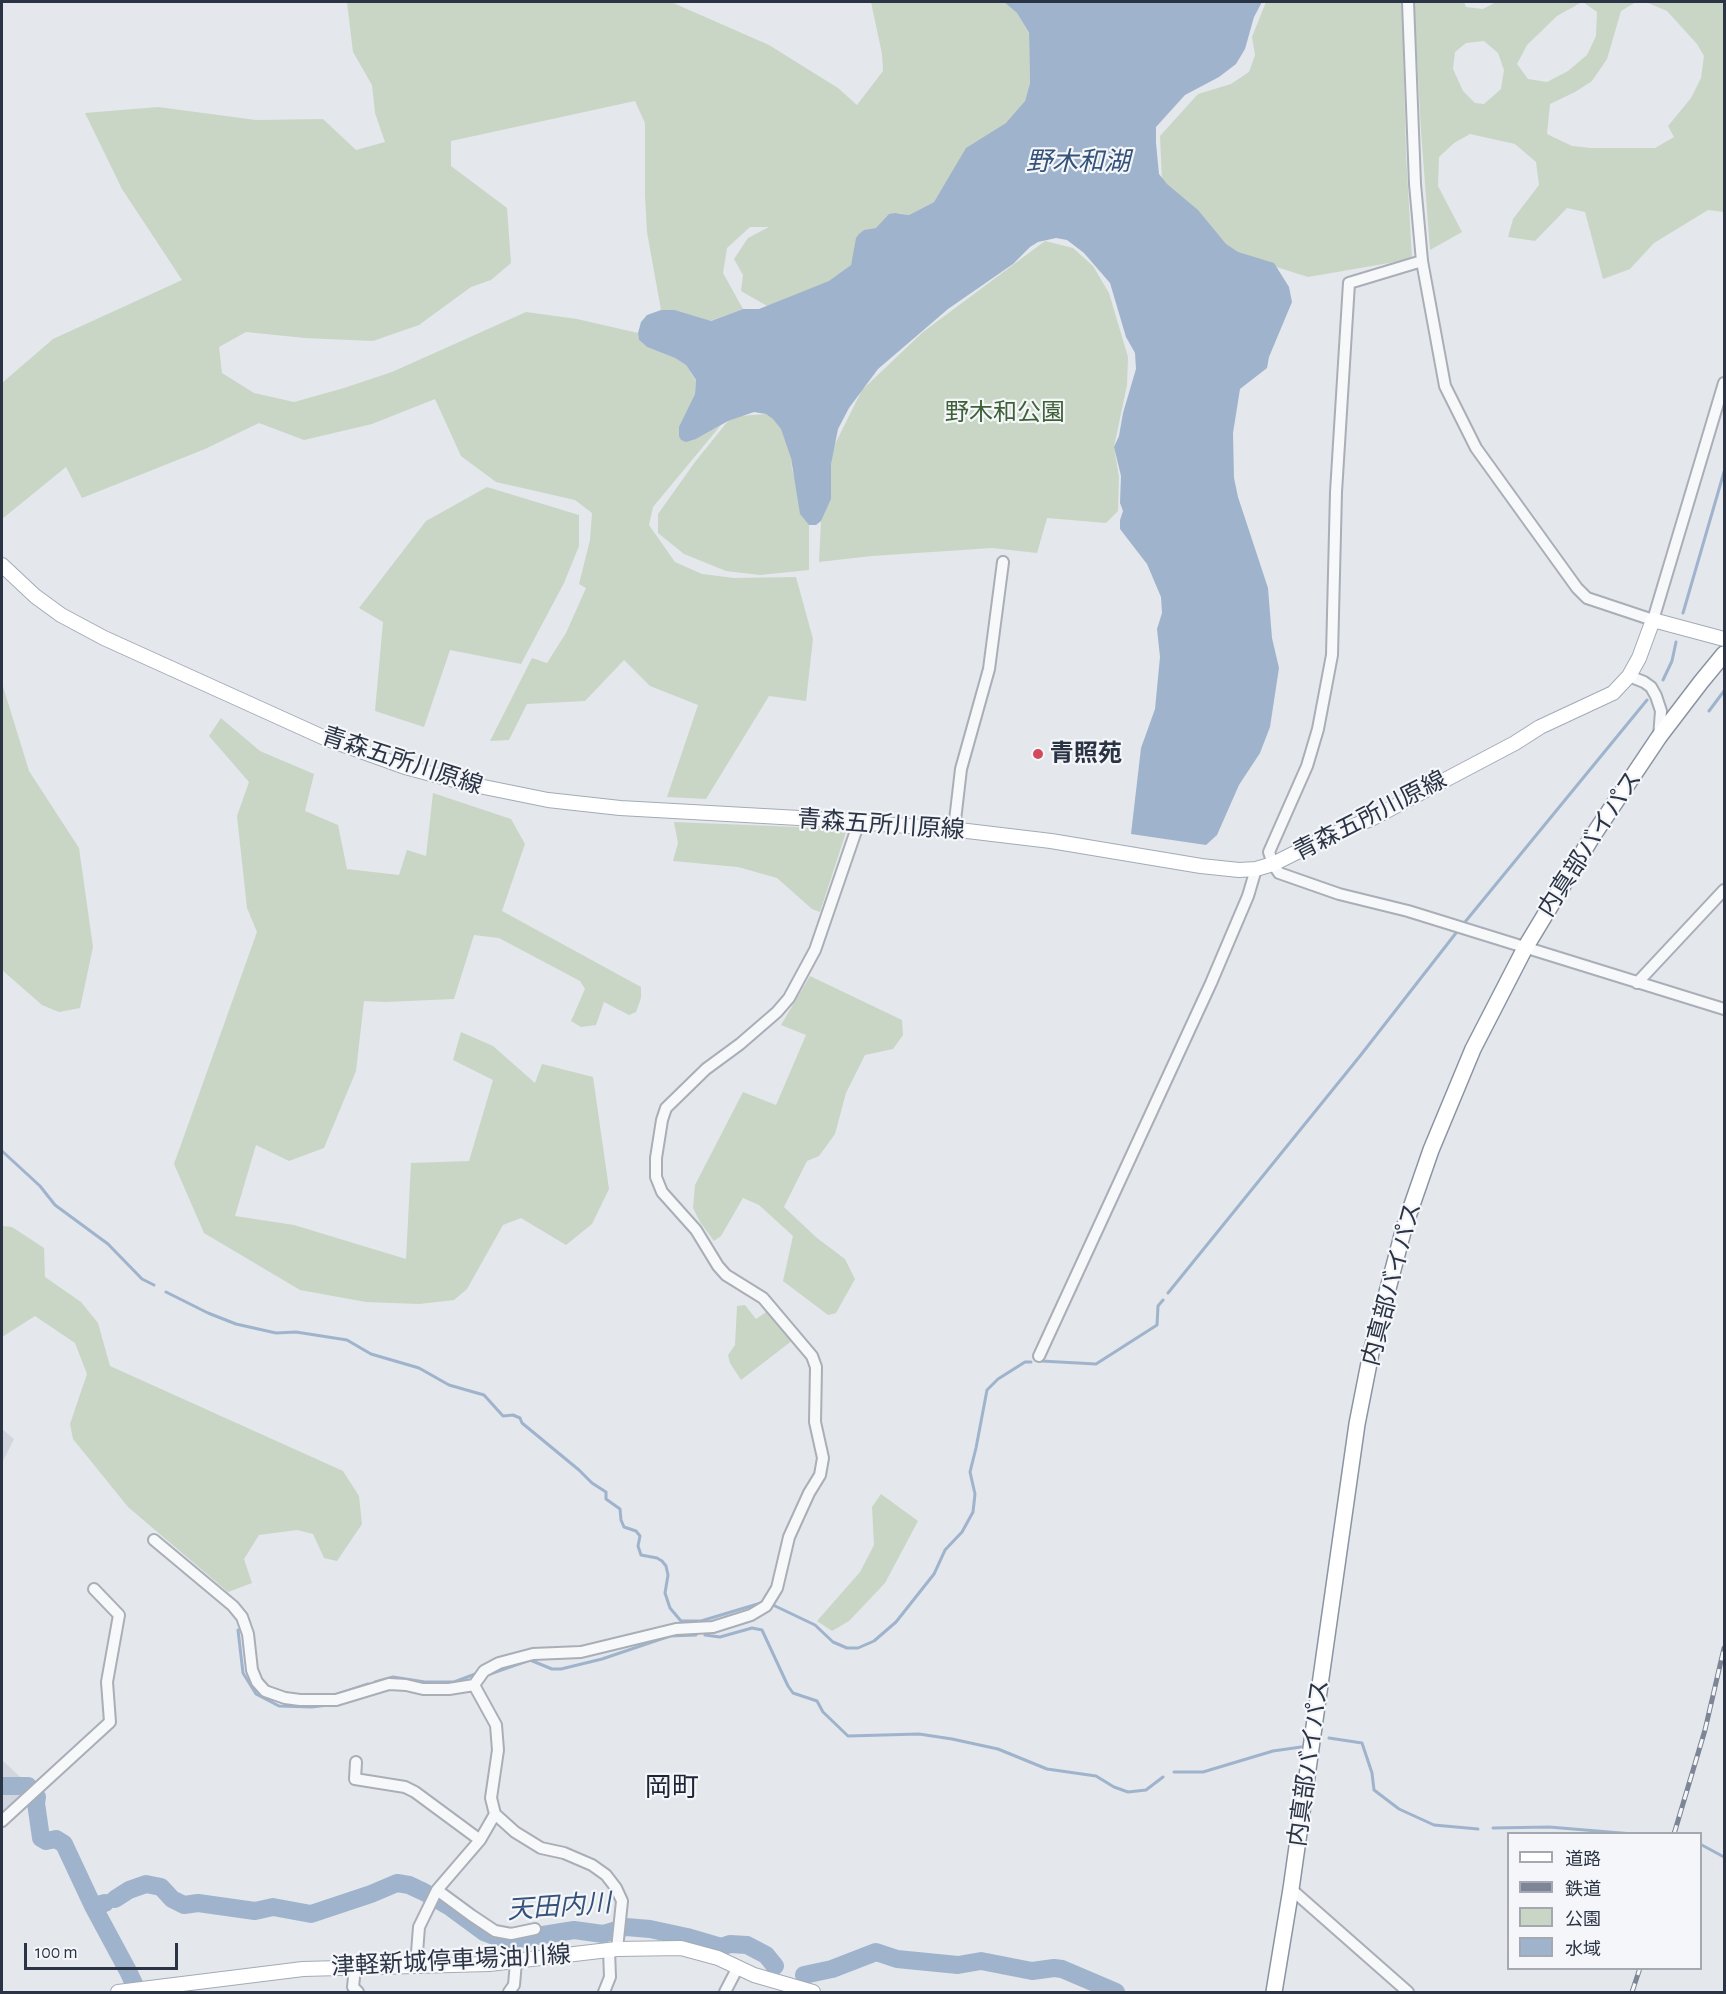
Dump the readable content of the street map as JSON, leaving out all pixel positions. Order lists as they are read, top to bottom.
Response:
{
  "streets": {
    "highway": ["内真部バイパス"],
    "main road": ["青森五所川原線", "津軽新城停車場油川線"]
  },
  "districts": ["岡町"],
  "water": ["野木和湖", "天田内川"],
  "parks": ["野木和公園"],
  "places": ["青照苑"],
  "legend": [
    "道路",
    "鉄道",
    "公園",
    "水域"
  ],
  "scale_bar": "100 m"
}
